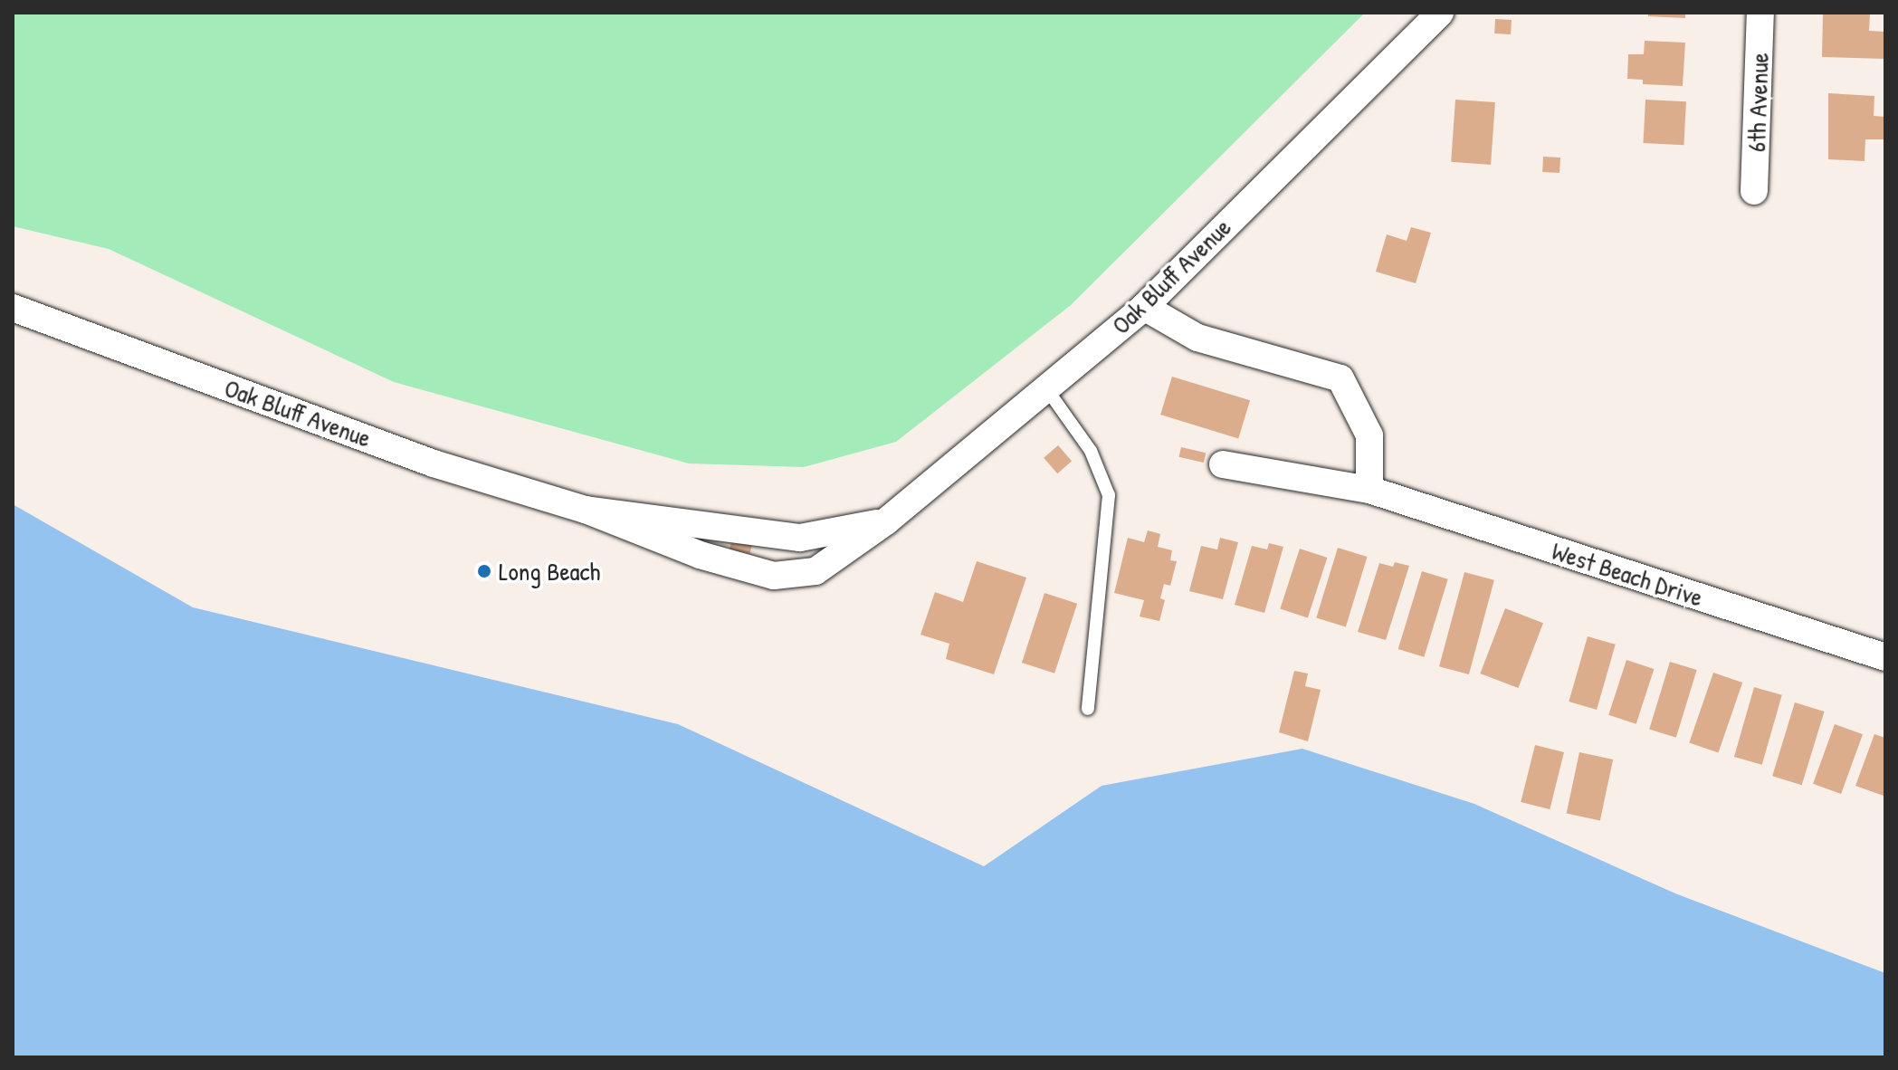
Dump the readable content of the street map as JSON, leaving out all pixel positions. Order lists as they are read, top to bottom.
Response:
{
  "streets": {
    "street": ["6th Avenue", "Oak Bluff Avenue", "West Beach Drive"]
  },
  "places": ["Long Beach"]
}
